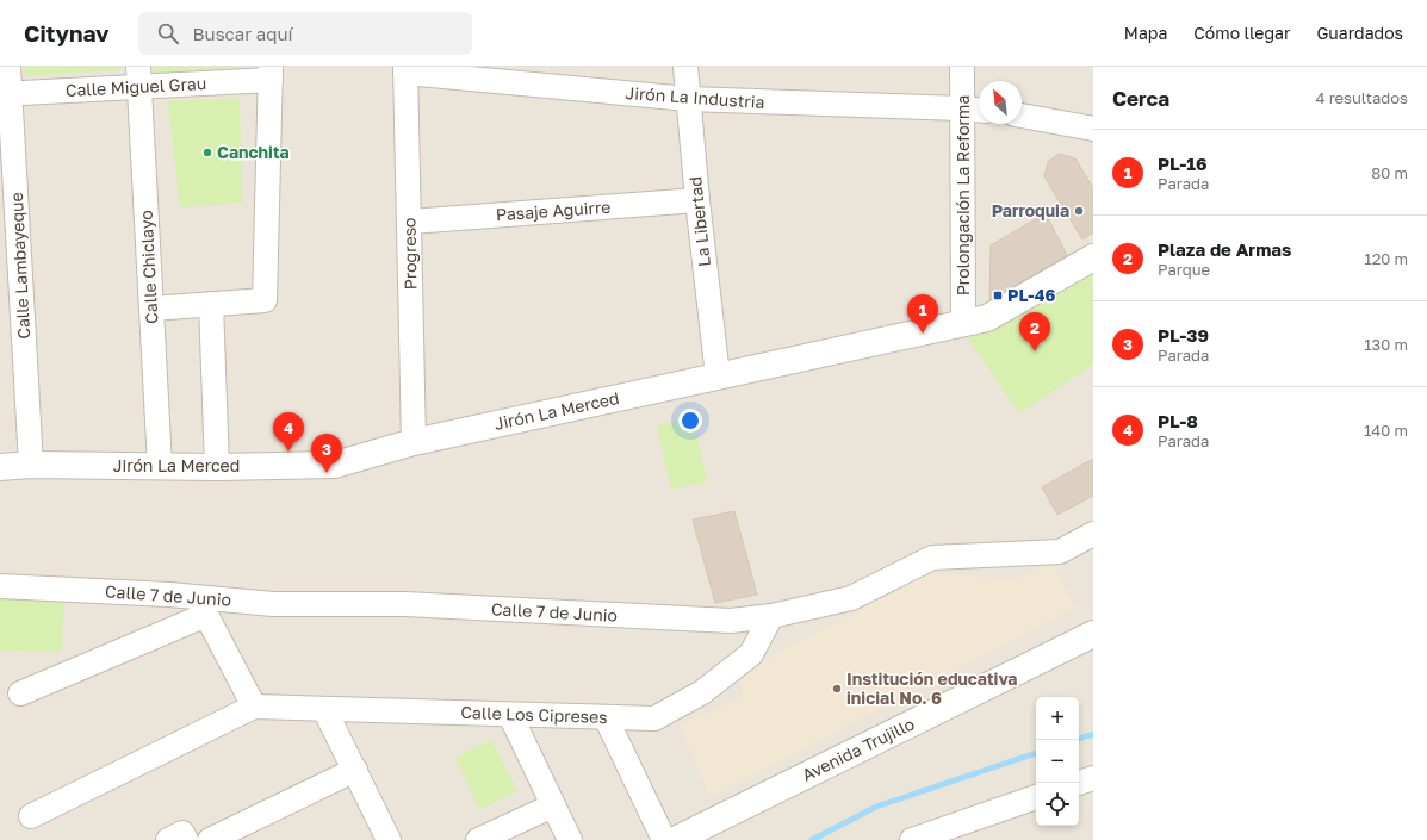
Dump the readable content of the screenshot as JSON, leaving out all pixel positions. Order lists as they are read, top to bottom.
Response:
{
  "streets": {
    "street": [
      "Calle Miguel Grau",
      "Jirón La Industria",
      "Prolongación La Reforma",
      "Pasaje Aguirre",
      "La Libertad",
      "Progreso",
      "Calle Lambayeque",
      "Calle Chiclayo",
      "Jirón La Merced",
      "Calle 7 de Junio",
      "Calle Los Cipreses",
      "Avenida Trujillo"
    ]
  },
  "crossings": [
    ["Calle Miguel Grau", "Calle Lambayeque"],
    ["Calle Miguel Grau", "Calle Chiclayo"],
    ["Jirón La Industria", "Prolongación La Reforma"],
    ["Jirón La Industria", "La Libertad"],
    ["Jirón La Industria", "Progreso"],
    ["Prolongación La Reforma", "Jirón La Merced"],
    ["Pasaje Aguirre", "La Libertad"],
    ["Pasaje Aguirre", "Progreso"],
    ["La Libertad", "Jirón La Merced"],
    ["Progreso", "Jirón La Merced"],
    ["Calle Lambayeque", "Jirón La Merced"],
    ["Calle Chiclayo", "Jirón La Merced"],
    ["Calle 7 de Junio", "Calle Los Cipreses"]
  ],
  "places": {
    "other": ["Canchita", "Parroquia", "Institución educativa inicial No. 6"],
    "transit": ["PL-46"]
  },
  "north": "top left",
  "page": {
    "header": "Citynav",
    "search": "Buscar aquí",
    "nav": ["Mapa", "Cómo llegar", "Guardados"],
    "heading": ["Cerca", "4 resultados"],
    "list": [
      {
        "mark": "1",
        "name": "PL-16",
        "note": "Parada",
        "value": "80 m"
      },
      {
        "mark": "2",
        "name": "Plaza de Armas",
        "note": "Parque",
        "value": "120 m"
      },
      {
        "mark": "3",
        "name": "PL-39",
        "note": "Parada",
        "value": "130 m"
      },
      {
        "mark": "4",
        "name": "PL-8",
        "note": "Parada",
        "value": "140 m"
      }
    ],
    "pins": [
      "1",
      "2",
      "4",
      "3"
    ],
    "map_buttons": ["+", "−"]
  }
}
